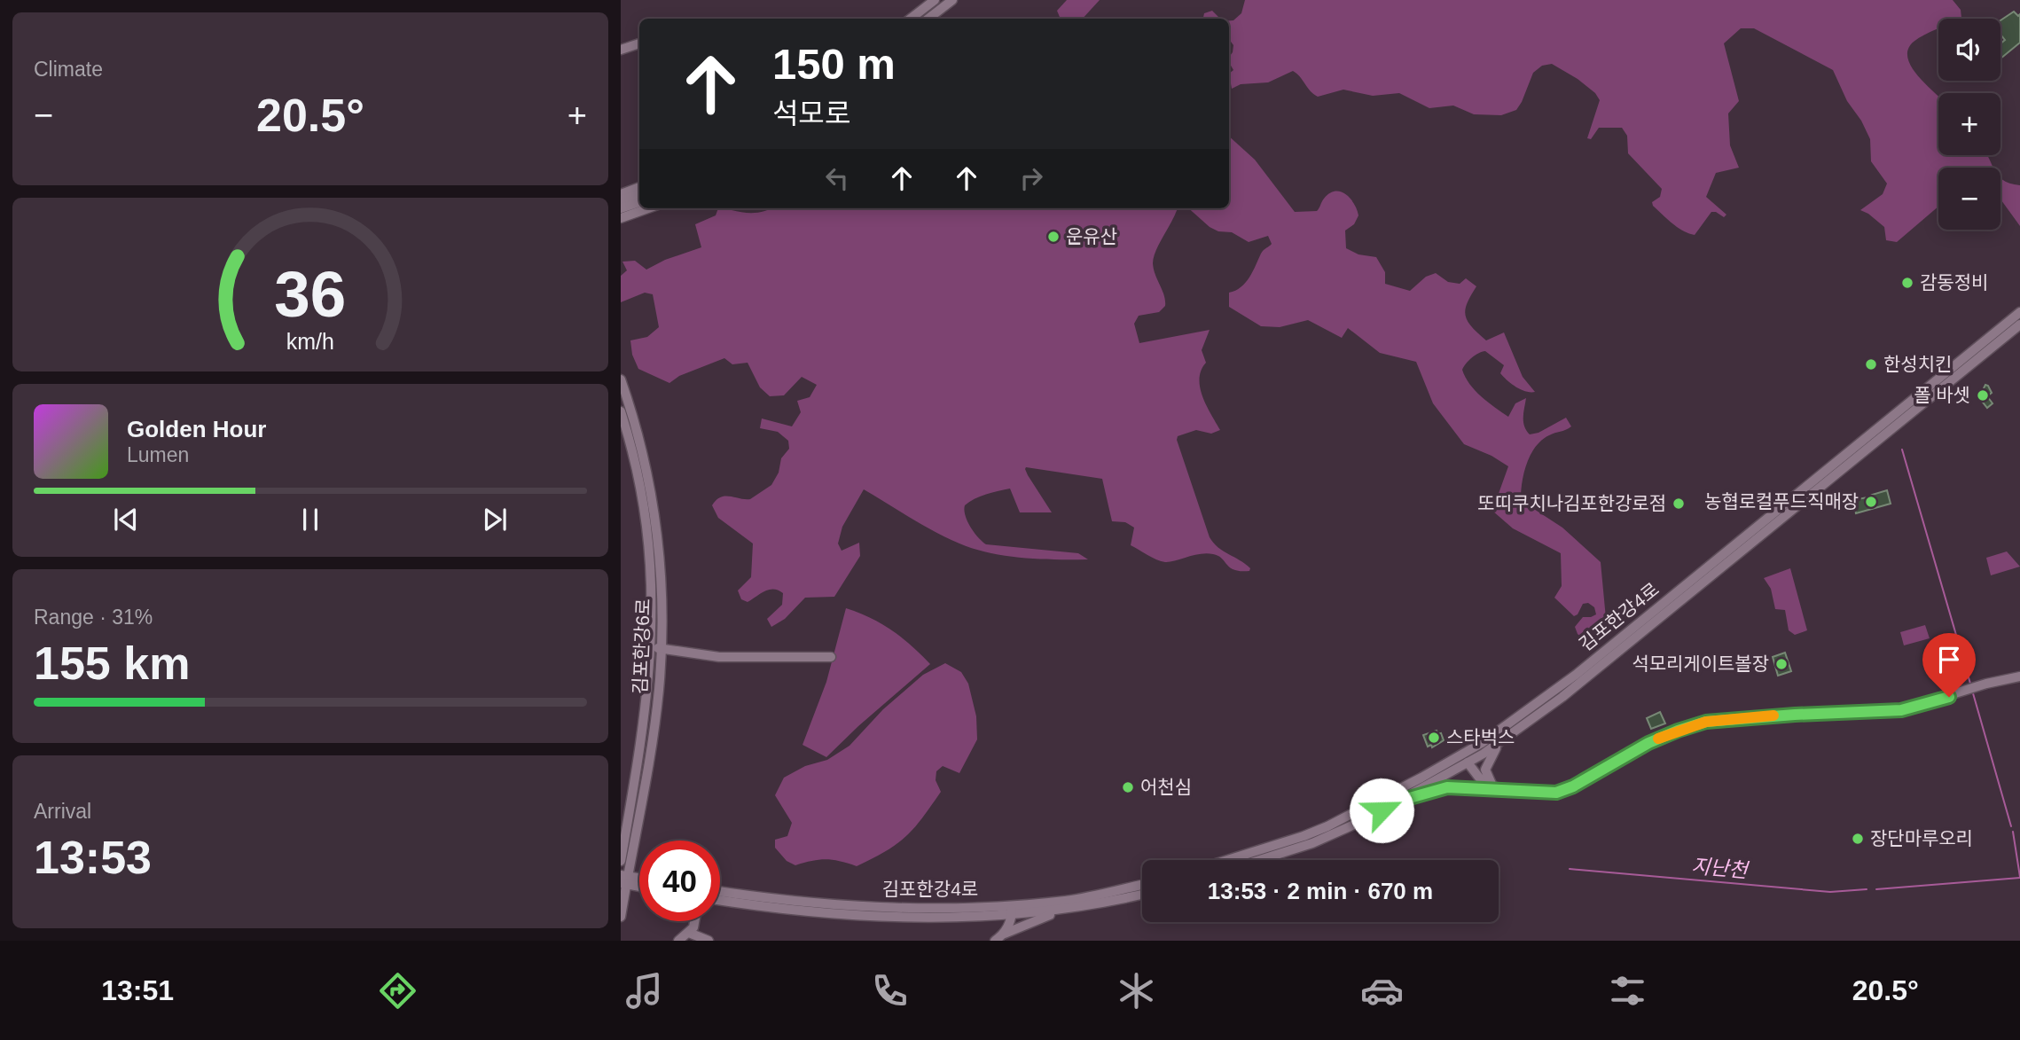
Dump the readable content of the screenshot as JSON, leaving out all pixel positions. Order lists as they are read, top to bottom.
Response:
{
  "streets": {
    "street": ["김포한강4로", "김포한강6로"]
  },
  "water": ["지난천"],
  "places": [
    "운유산",
    "감동정비",
    "한성치킨",
    "폴 바셋",
    "농협로컬푸드직매장",
    "또띠쿠치나김포한강로점",
    "석모리게이트볼장",
    "스타벅스",
    "어천심",
    "장단마루오리"
  ],
  "page": {
    "tile": [
      "Climate",
      ["Range · 31%", "155 km"],
      ["Arrival", "13:53"]
    ],
    "map_buttons": ["+", "−"],
    "turn": ["150 m", "석모로"],
    "heat": ["−", "20.5°", "+"],
    "song": ["Golden Hour", "Lumen"],
    "limit": "40",
    "trip": "13:53 · 2 min · 670 m",
    "tabs": ["13:51", "20.5°"],
    "gauge": ["36", "km/h"]
  }
}
